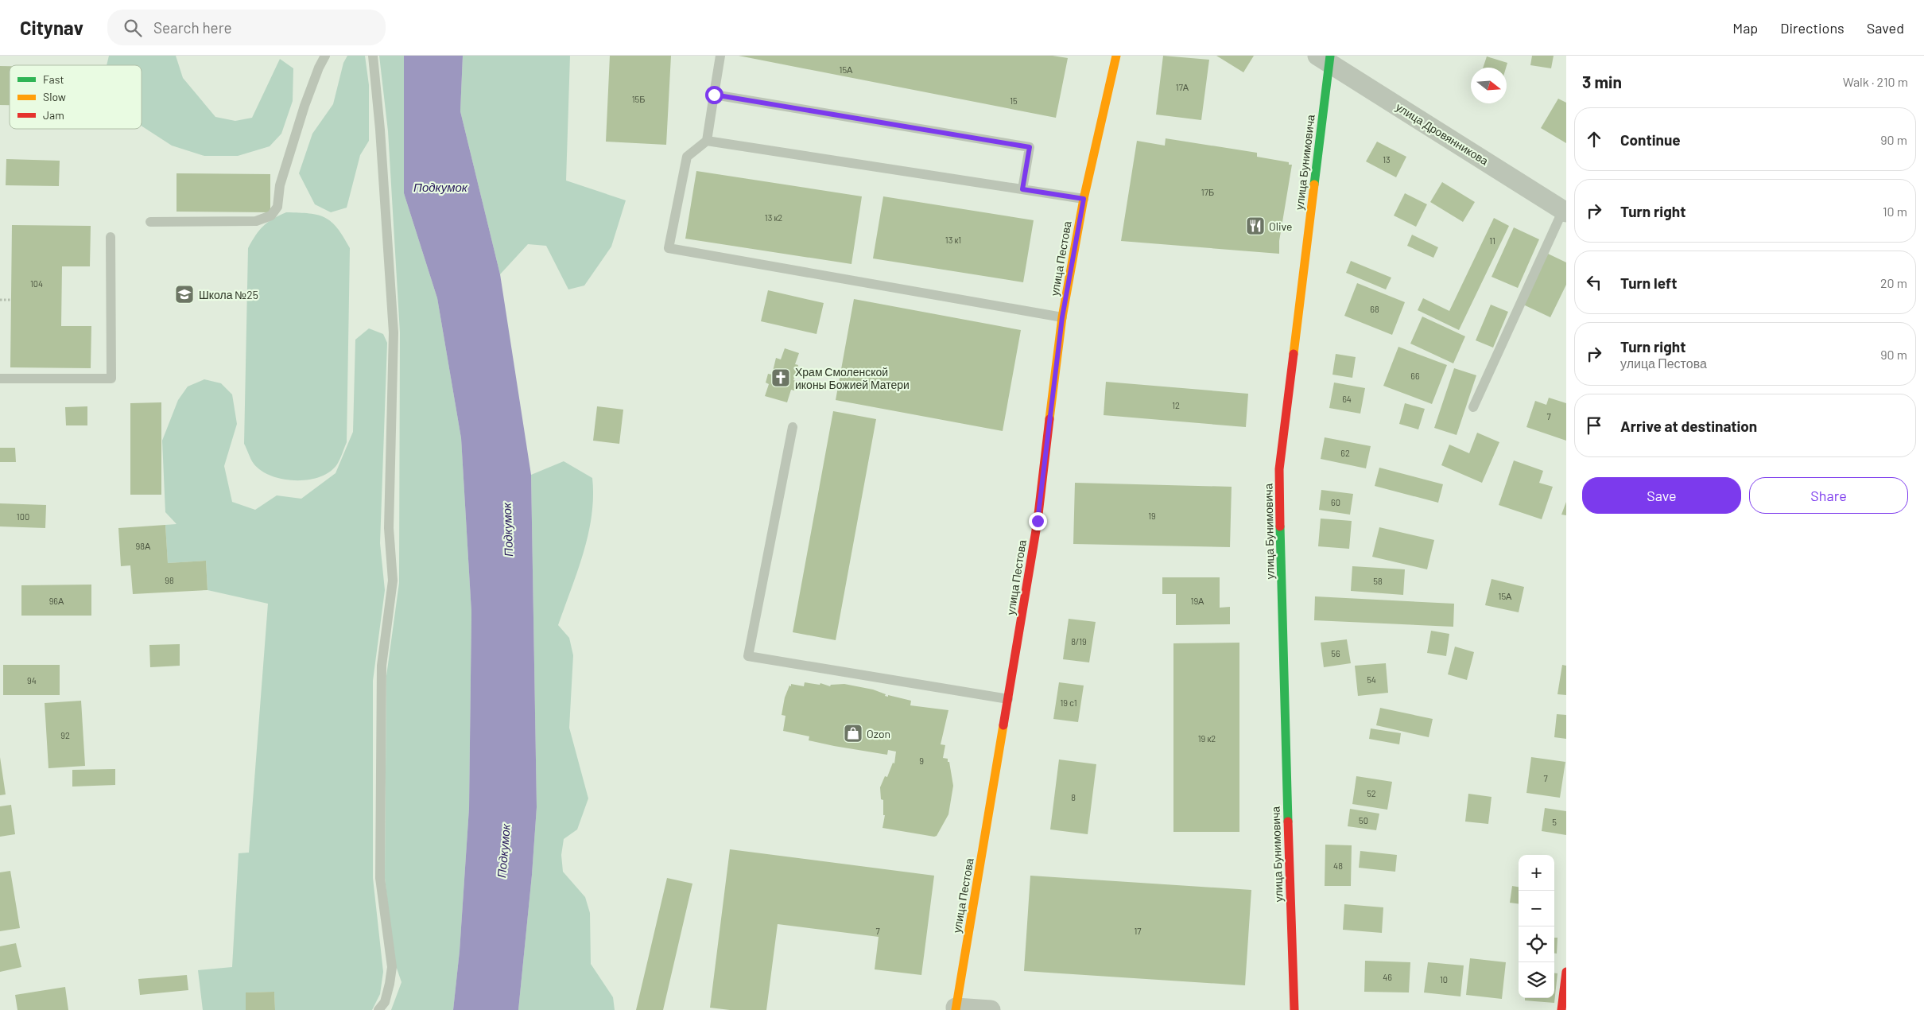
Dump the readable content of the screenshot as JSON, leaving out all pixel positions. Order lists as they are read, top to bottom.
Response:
{
  "streets": {
    "street": ["улица Дровянникова", "улица Бунимовича", "улица Пестова"]
  },
  "crossings": [
    ["улица Дровянникова", "улица Бунимовича"]
  ],
  "water": ["Подкумок"],
  "places": {
    "restaurant": ["Olive"],
    "school or university": ["Школа №25"],
    "church": ["Храм Смоленской иконы Божией Матери"],
    "shop": ["Ozon"]
  },
  "house_numbers": [
    "15А",
    "17А",
    "15Б",
    "15",
    "13",
    "17Б",
    "13 к2",
    "13 к1",
    "11",
    "104",
    "68",
    "66",
    "64",
    "12",
    "7",
    "62",
    "60",
    "19",
    "100",
    "98А",
    "98",
    "58",
    "15А",
    "96А",
    "19А",
    "8/19",
    "56",
    "54",
    "94",
    "19 с1",
    "92",
    "19 к2",
    "9",
    "7",
    "52",
    "8",
    "50",
    "5",
    "48",
    "7",
    "17",
    "46",
    "10"
  ],
  "legend": ["Fast", "Slow", "Jam"],
  "north": "right",
  "page": {
    "header": "Citynav",
    "search": "Search here",
    "nav": ["Map", "Directions", "Saved"],
    "heading": ["3 min", "Walk · 210 m"],
    "list": [
      ["Continue", "90 m"],
      ["Turn right", "10 m"],
      ["Turn left", "20 m"],
      ["Turn right", "улица Пестова", "90 m"],
      "Arrive at destination"
    ],
    "buttons": ["Save", "Share"],
    "map_buttons": ["+", "−"]
  }
}
